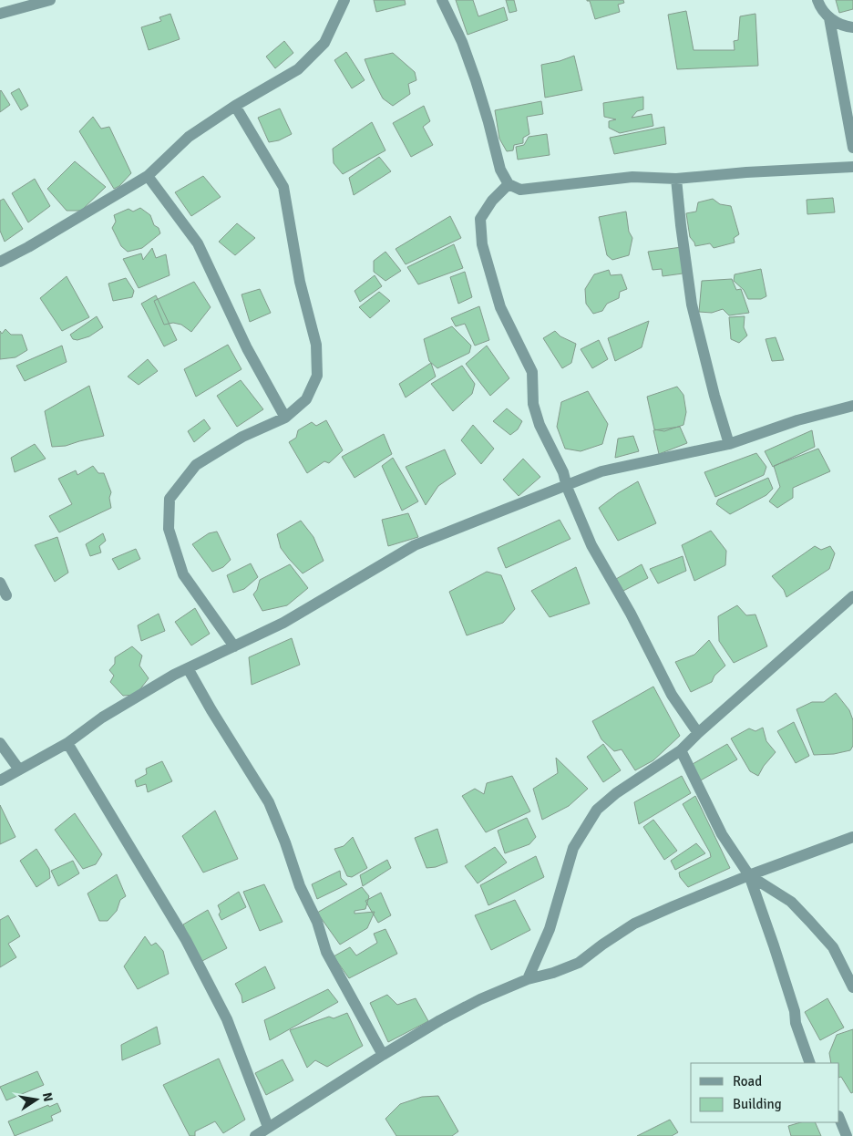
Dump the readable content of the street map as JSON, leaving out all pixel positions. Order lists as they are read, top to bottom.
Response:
{
  "legend": ["Road", "Building"],
  "north": "right"
}
